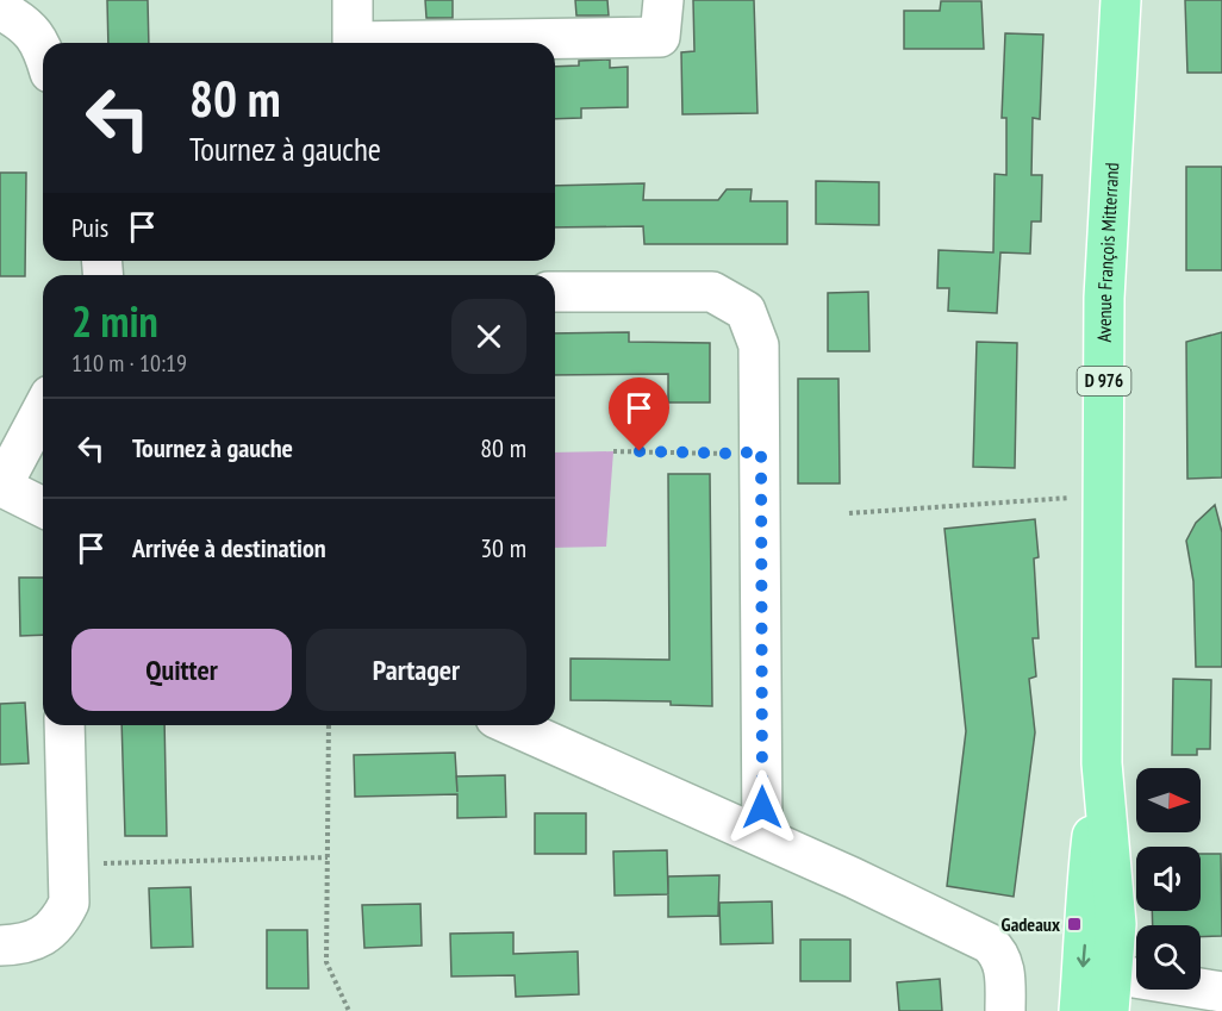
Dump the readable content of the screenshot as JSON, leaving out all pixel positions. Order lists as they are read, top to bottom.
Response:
{
  "streets": {
    "main road": ["Avenue François Mitterrand", "D 976"]
  },
  "places": {
    "transit": ["Gadeaux"]
  },
  "north": "right",
  "page": {
    "turn": ["80 m", "Tournez à gauche"],
    "then": "Puis",
    "heading": ["2 min", "110 m · 10:19"],
    "list": [
      {
        "name": "Tournez à gauche",
        "value": "80 m"
      },
      {
        "name": "Arrivée à destination",
        "value": "30 m"
      }
    ],
    "buttons": ["Quitter", "Partager"]
  }
}
